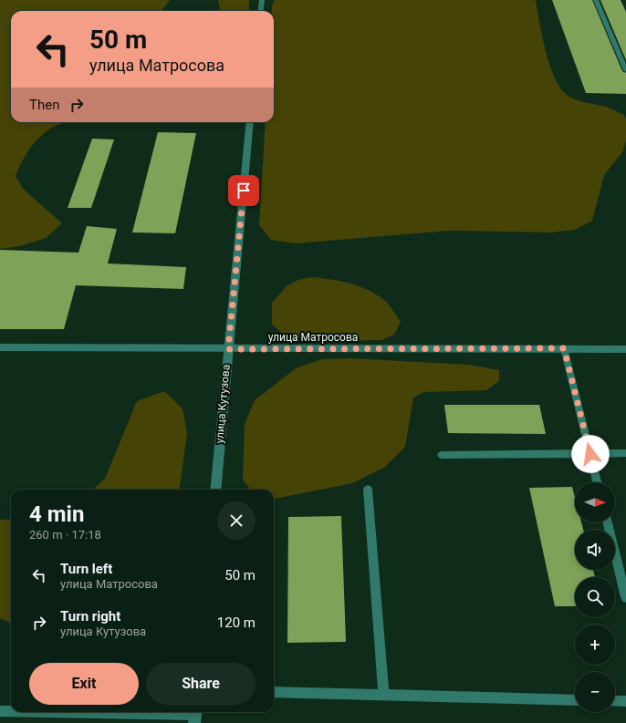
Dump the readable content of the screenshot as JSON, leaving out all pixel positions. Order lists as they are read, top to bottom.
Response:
{
  "streets": {
    "street": ["улица Матросова", "улица Кутузова"]
  },
  "crossings": [
    ["улица Матросова", "улица Кутузова"]
  ],
  "north": "right",
  "page": {
    "turn": ["50 m", "улица Матросова"],
    "then": "Then",
    "map_buttons": ["+", "−"],
    "heading": ["4 min", "260 m · 17:18"],
    "list": [
      {
        "name": "Turn left",
        "note": "улица Матросова",
        "value": "50 m"
      },
      {
        "name": "Turn right",
        "note": "улица Кутузова",
        "value": "120 m"
      }
    ],
    "buttons": ["Exit", "Share"]
  }
}
